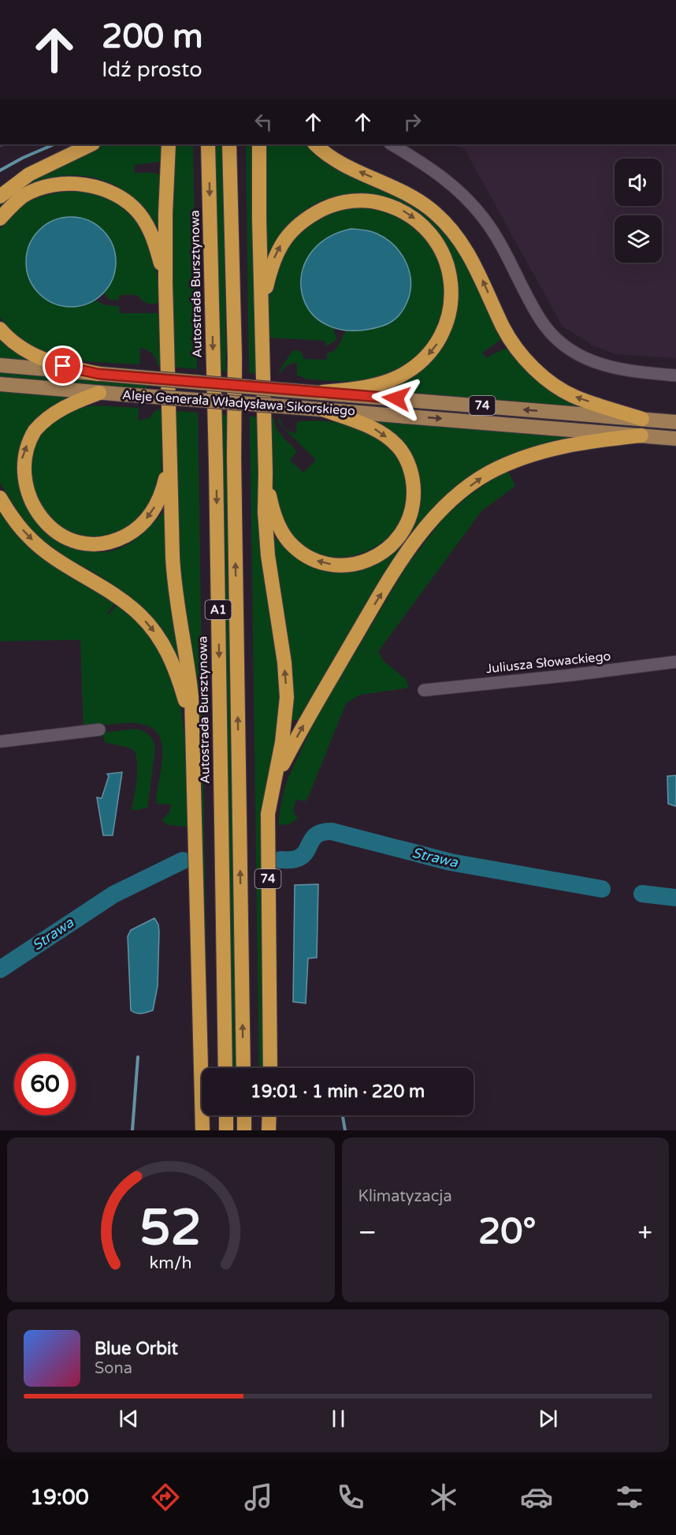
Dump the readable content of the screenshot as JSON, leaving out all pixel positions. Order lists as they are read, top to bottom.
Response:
{
  "streets": {
    "highway": ["Autostrada Bursztynowa", "74", "A1"],
    "main road": ["Aleje Generała Władysława Sikorskiego"],
    "street": ["Juliusza Słowackiego"]
  },
  "water": ["Strawa"],
  "page": {
    "turn": ["200 m", "Idź prosto"],
    "limit": "60",
    "trip": "19:01 · 1 min · 220 m",
    "tile": "Klimatyzacja",
    "heat": ["−", "20°", "+"],
    "song": ["Blue Orbit", "Sona"],
    "tabs": "19:00",
    "gauge": ["52", "km/h"]
  }
}
